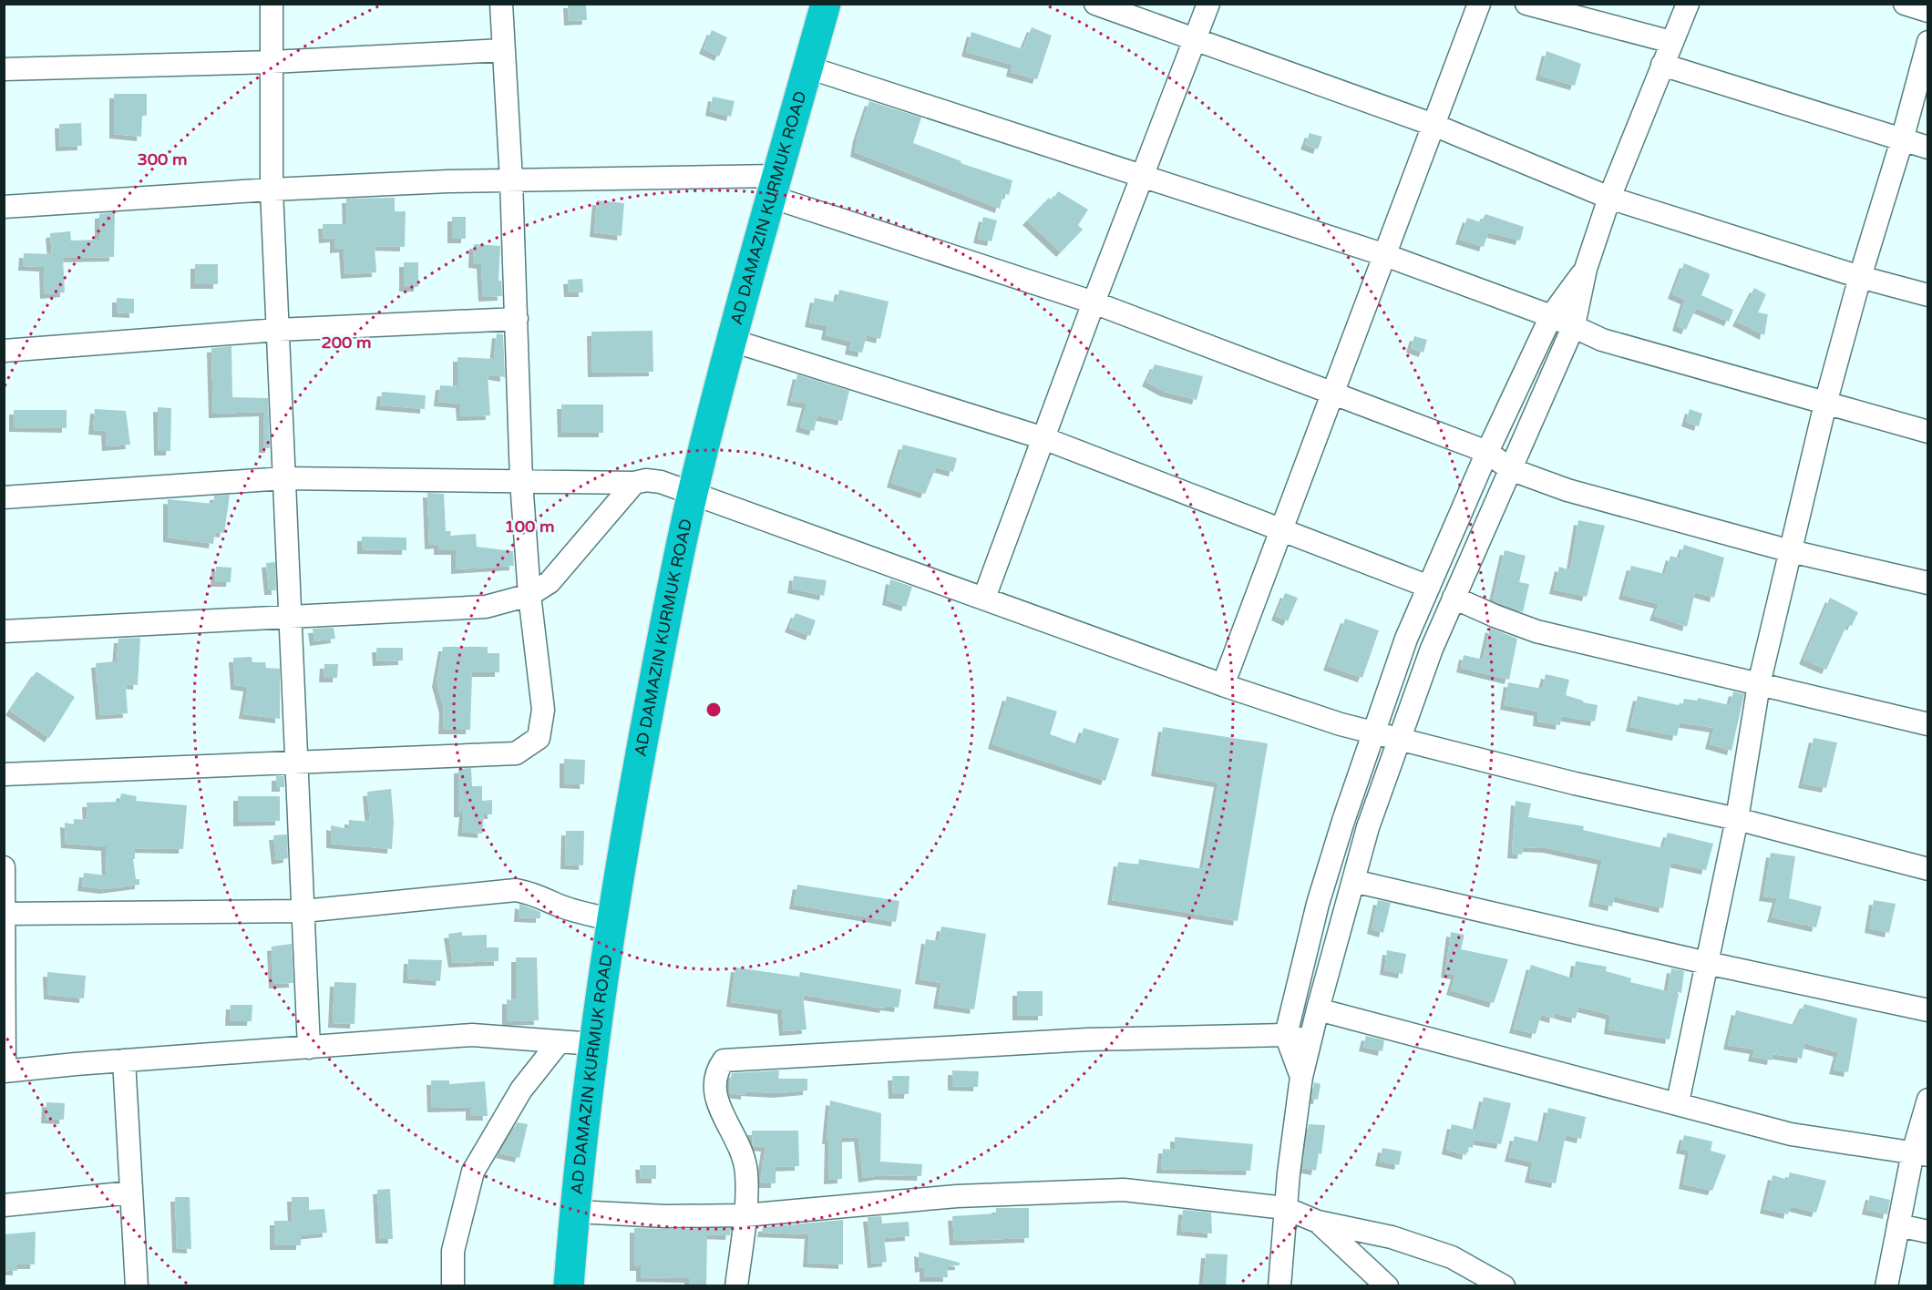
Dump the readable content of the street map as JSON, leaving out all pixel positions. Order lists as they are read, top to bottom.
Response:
{
  "streets": {
    "highway": ["AD DAMAZIN KURMUK ROAD"]
  },
  "rings": ["300 m", "200 m", "100 m"]
}
